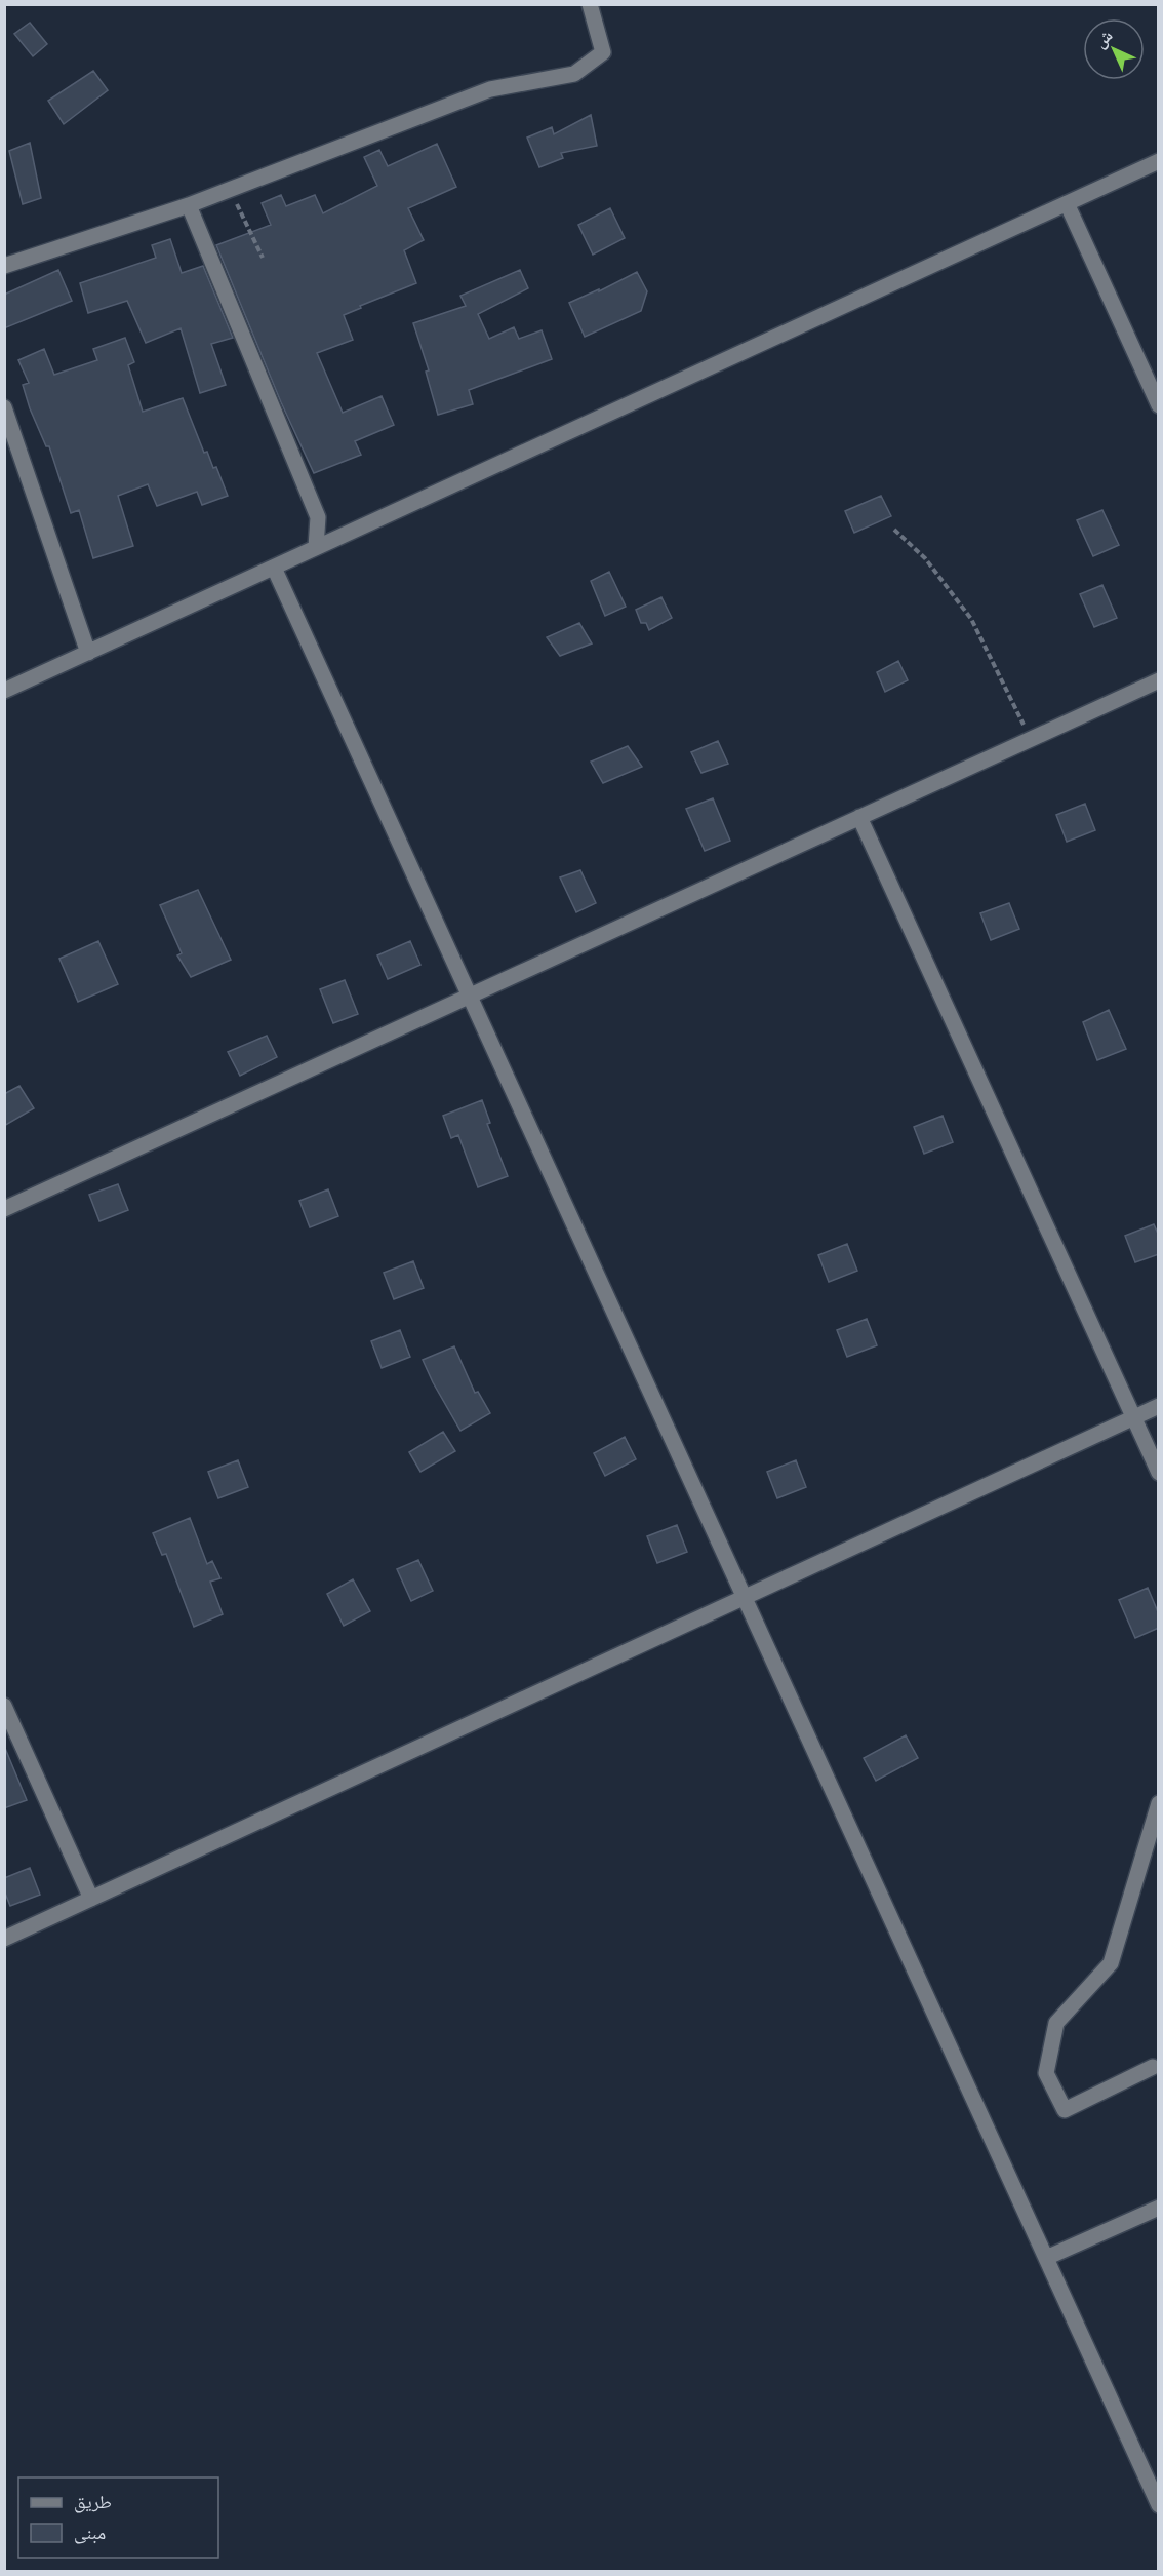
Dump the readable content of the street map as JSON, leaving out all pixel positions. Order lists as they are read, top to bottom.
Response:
{
  "legend": ["طريق", "مبنى"],
  "north": "top left"
}
